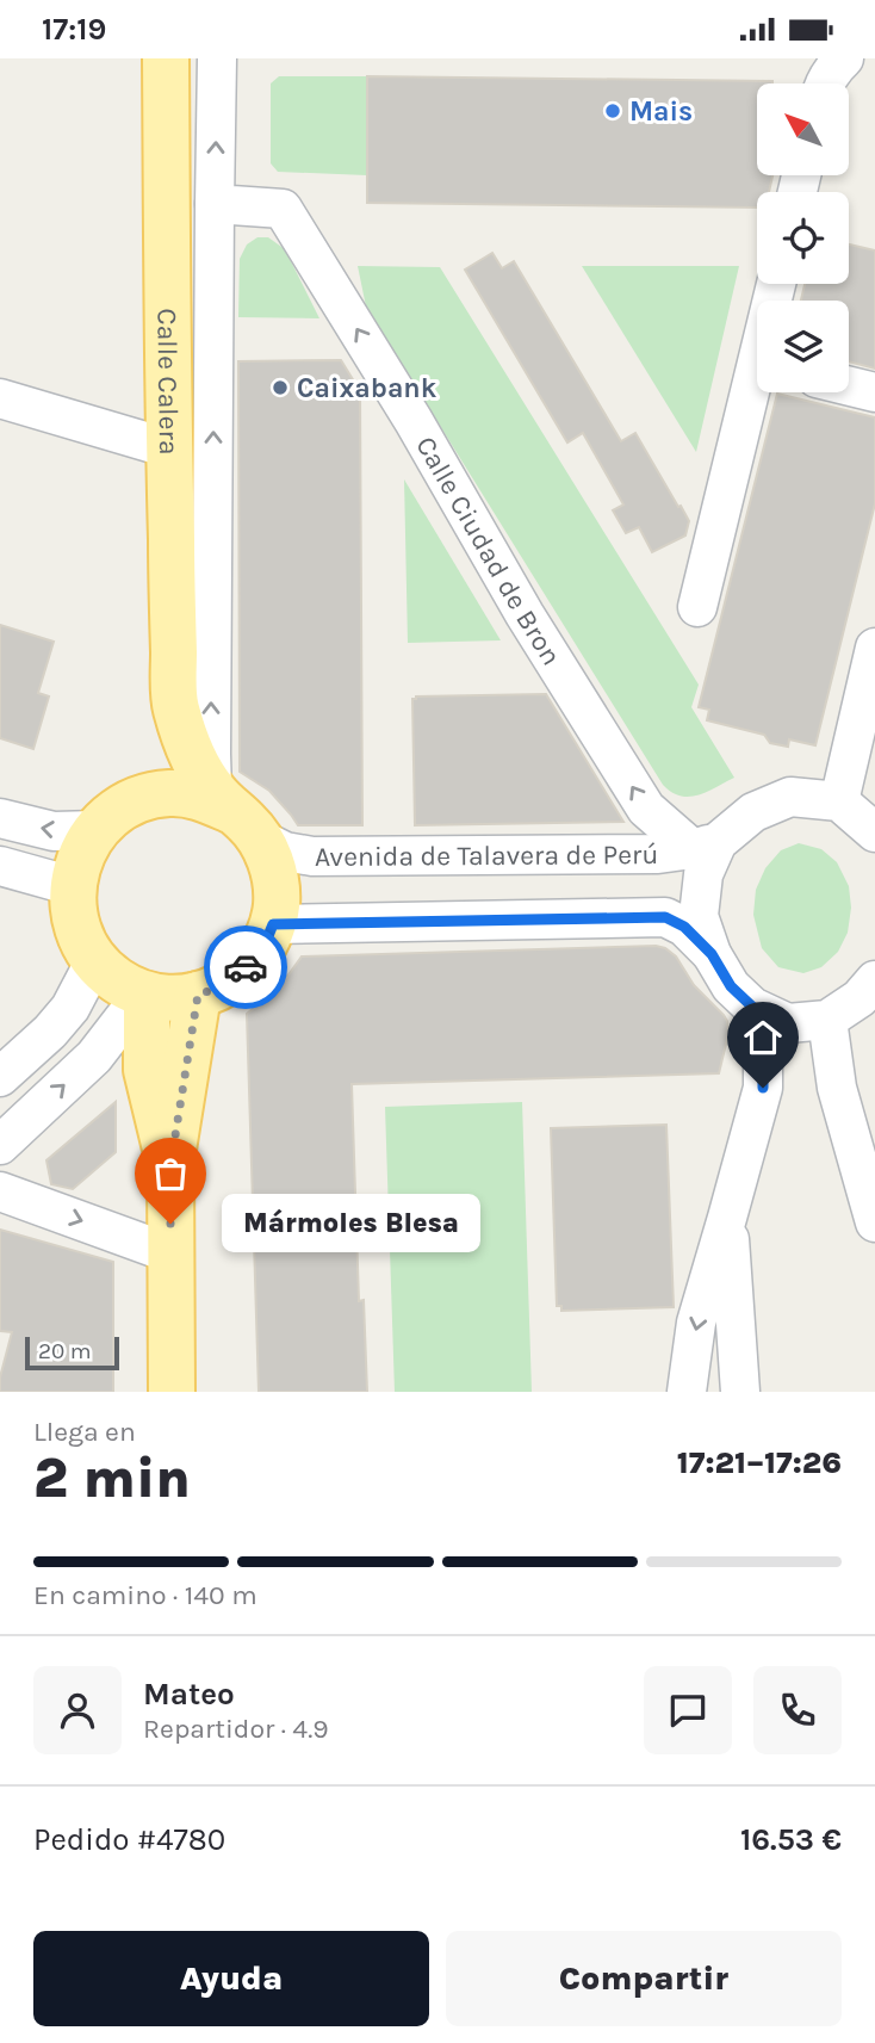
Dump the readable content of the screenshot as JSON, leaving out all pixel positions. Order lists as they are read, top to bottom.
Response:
{
  "streets": {
    "main road": ["Calle Calera"],
    "street": ["Calle Ciudad de Bron", "Avenida de Talavera de Perú"]
  },
  "crossings": [
    ["Calle Calera", "Avenida de Talavera de Perú"],
    ["Calle Ciudad de Bron", "Avenida de Talavera de Perú"]
  ],
  "one_way": ["Calle Ciudad de Bron"],
  "places": ["Mais", "Caixabank", "Mármoles Blesa"],
  "scale_bar": "20 m",
  "north": "top left",
  "page": {
    "status": "17:19",
    "bubble": "Mármoles Blesa",
    "scale": "20 m",
    "heading": ["2 min", "Llega en", "17:21–17:26"],
    "panel": [
      "Mateo",
      "Repartidor · 4.9",
      "Pedido #4780",
      "16.53 €"
    ],
    "bar": "En camino · 140 m",
    "buttons": ["Ayuda", "Compartir"]
  }
}
